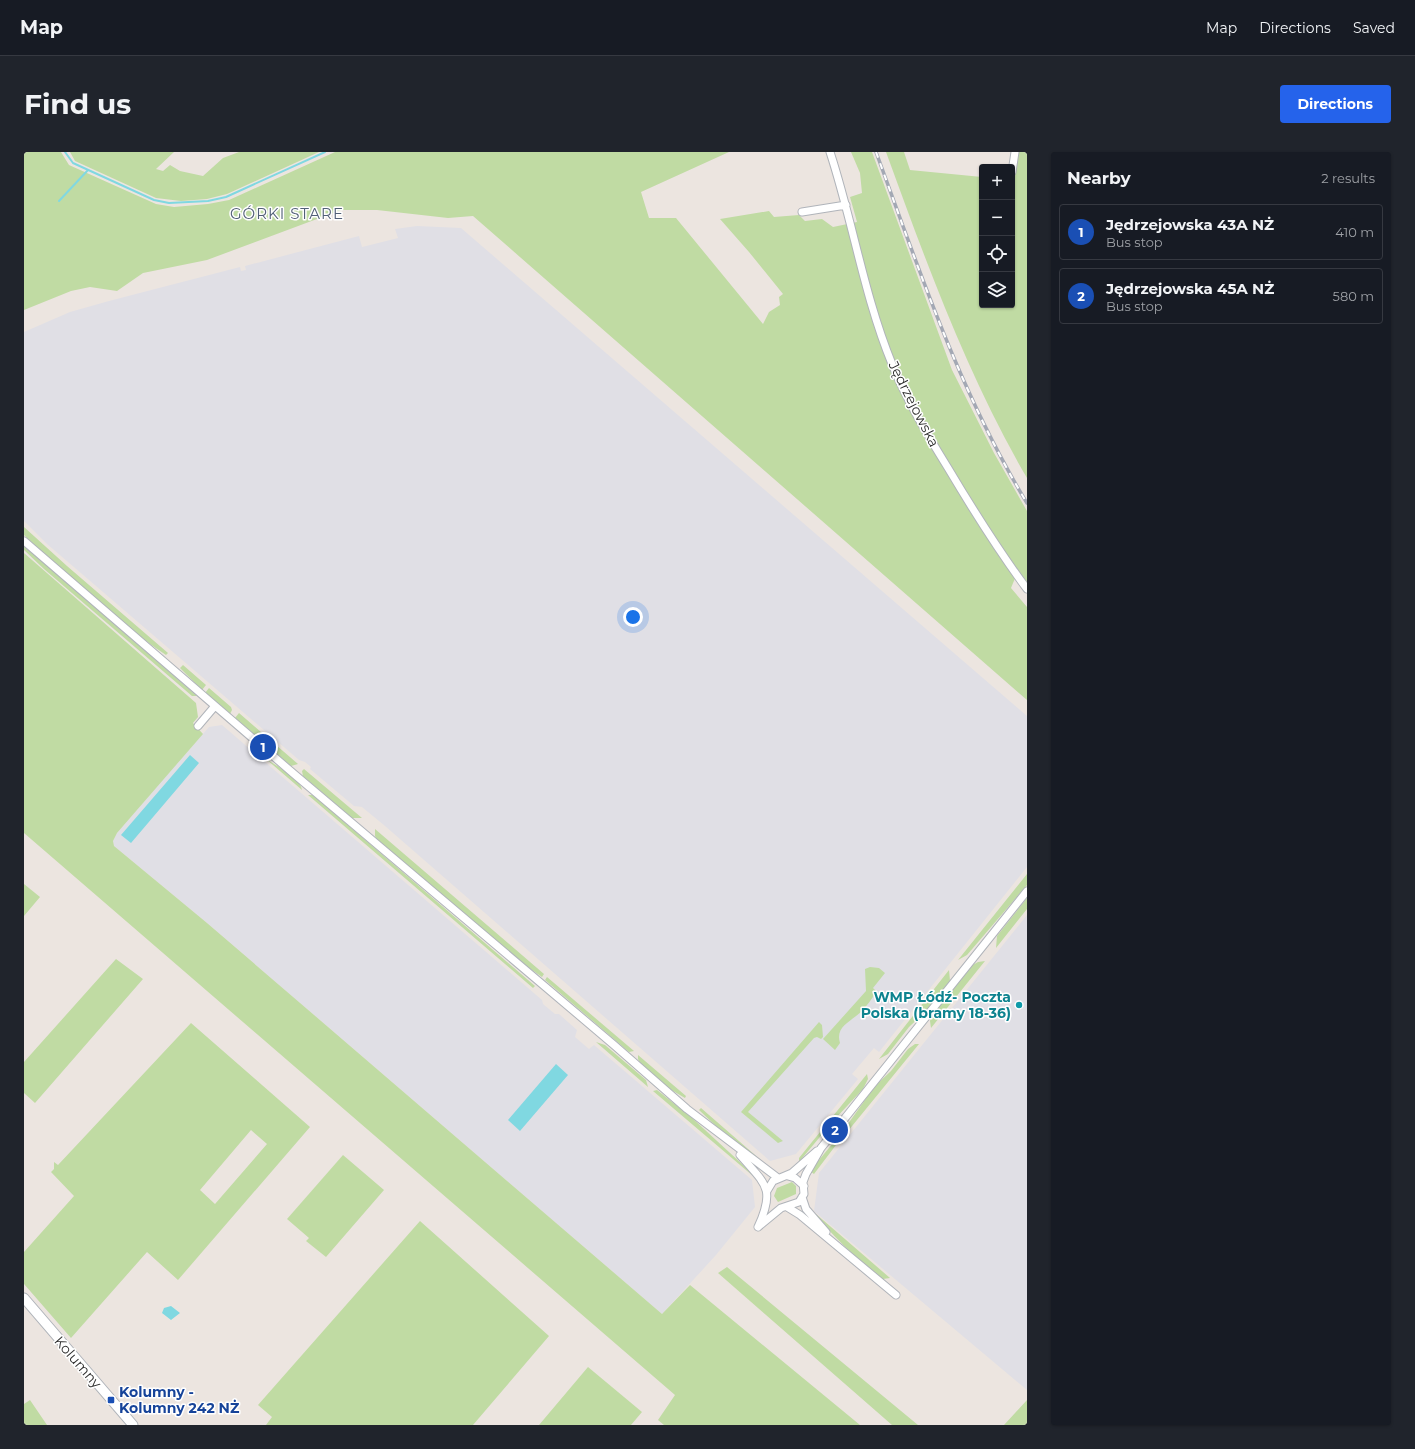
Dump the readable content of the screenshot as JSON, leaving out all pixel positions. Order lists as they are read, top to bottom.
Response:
{
  "streets": {
    "street": ["Jędrzejowska", "Kolumny"]
  },
  "districts": ["GÓRKI STARE"],
  "places": {
    "other": ["WMP Łódź- Poczta Polska (bramy 18-36)"],
    "transit": ["Kolumny - Kolumny 242 NŻ"]
  },
  "page": {
    "header": "Map",
    "nav": ["Map", "Directions", "Saved"],
    "buttons": "Directions",
    "title": "Find us",
    "heading": ["Nearby", "2 results"],
    "map_buttons": ["+", "−"],
    "list": [
      {
        "mark": "1",
        "name": "Jędrzejowska 43A NŻ",
        "note": "Bus stop",
        "value": "410 m"
      },
      {
        "mark": "2",
        "name": "Jędrzejowska 45A NŻ",
        "note": "Bus stop",
        "value": "580 m"
      }
    ],
    "pins": ["1", "2"]
  }
}
